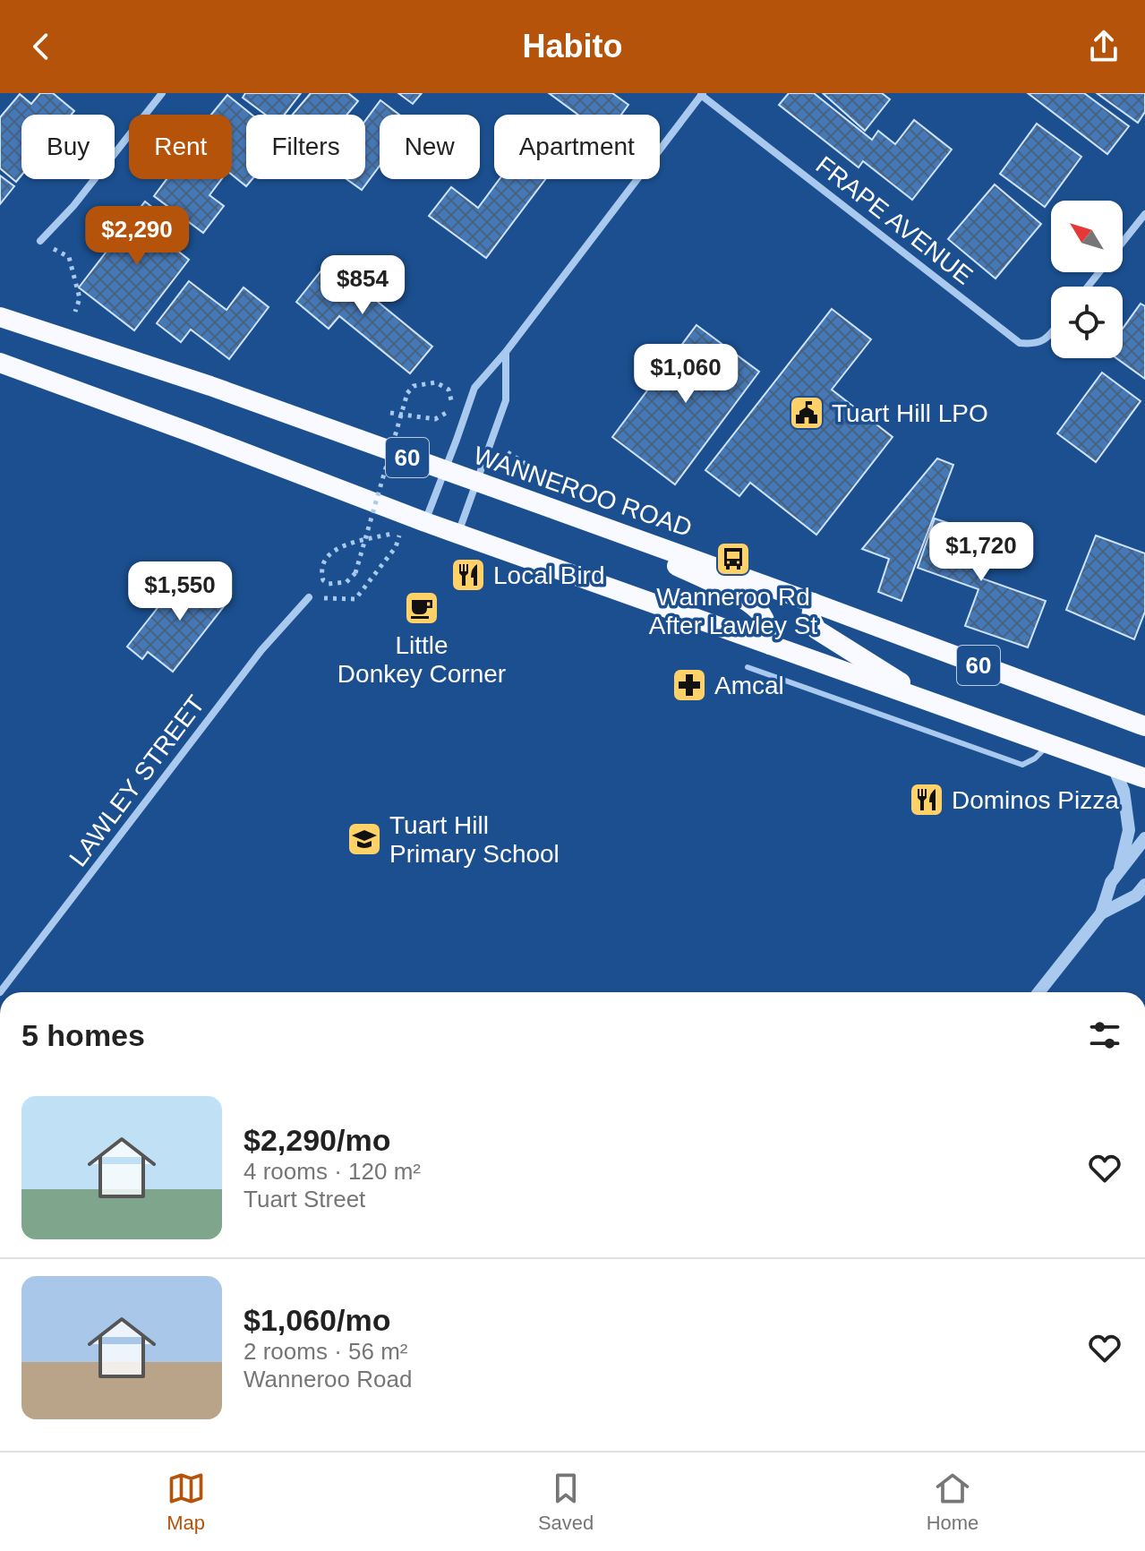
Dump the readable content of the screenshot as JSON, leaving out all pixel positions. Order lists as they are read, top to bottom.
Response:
{
  "streets": {
    "highway": ["60", "WANNEROO ROAD"],
    "street": ["FRAPE AVENUE", "LAWLEY STREET"]
  },
  "places": {
    "public building": ["Tuart Hill LPO"],
    "bus stop": ["Wanneroo Rd After Lawley St"],
    "restaurant": ["Local Bird", "Dominos Pizza"],
    "cafe": ["Little Donkey Corner"],
    "pharmacy": ["Amcal"],
    "school or university": ["Tuart Hill Primary School"]
  },
  "north": "top left",
  "page": {
    "header": "Habito",
    "chip": [
      "Buy",
      "Rent",
      "Filters",
      "New",
      "Apartment"
    ],
    "price": [
      "$2,290",
      "$854",
      "$1,060",
      "$1,720",
      "$1,550"
    ],
    "heading": "5 homes",
    "list": [
      {
        "name": "$2,290/mo",
        "note": "4 rooms · 120 m² · Tuart Street"
      },
      {
        "name": "$1,060/mo",
        "note": "2 rooms · 56 m² · Wanneroo Road"
      }
    ],
    "tabs": ["Map", "Saved", "Home"]
  }
}
